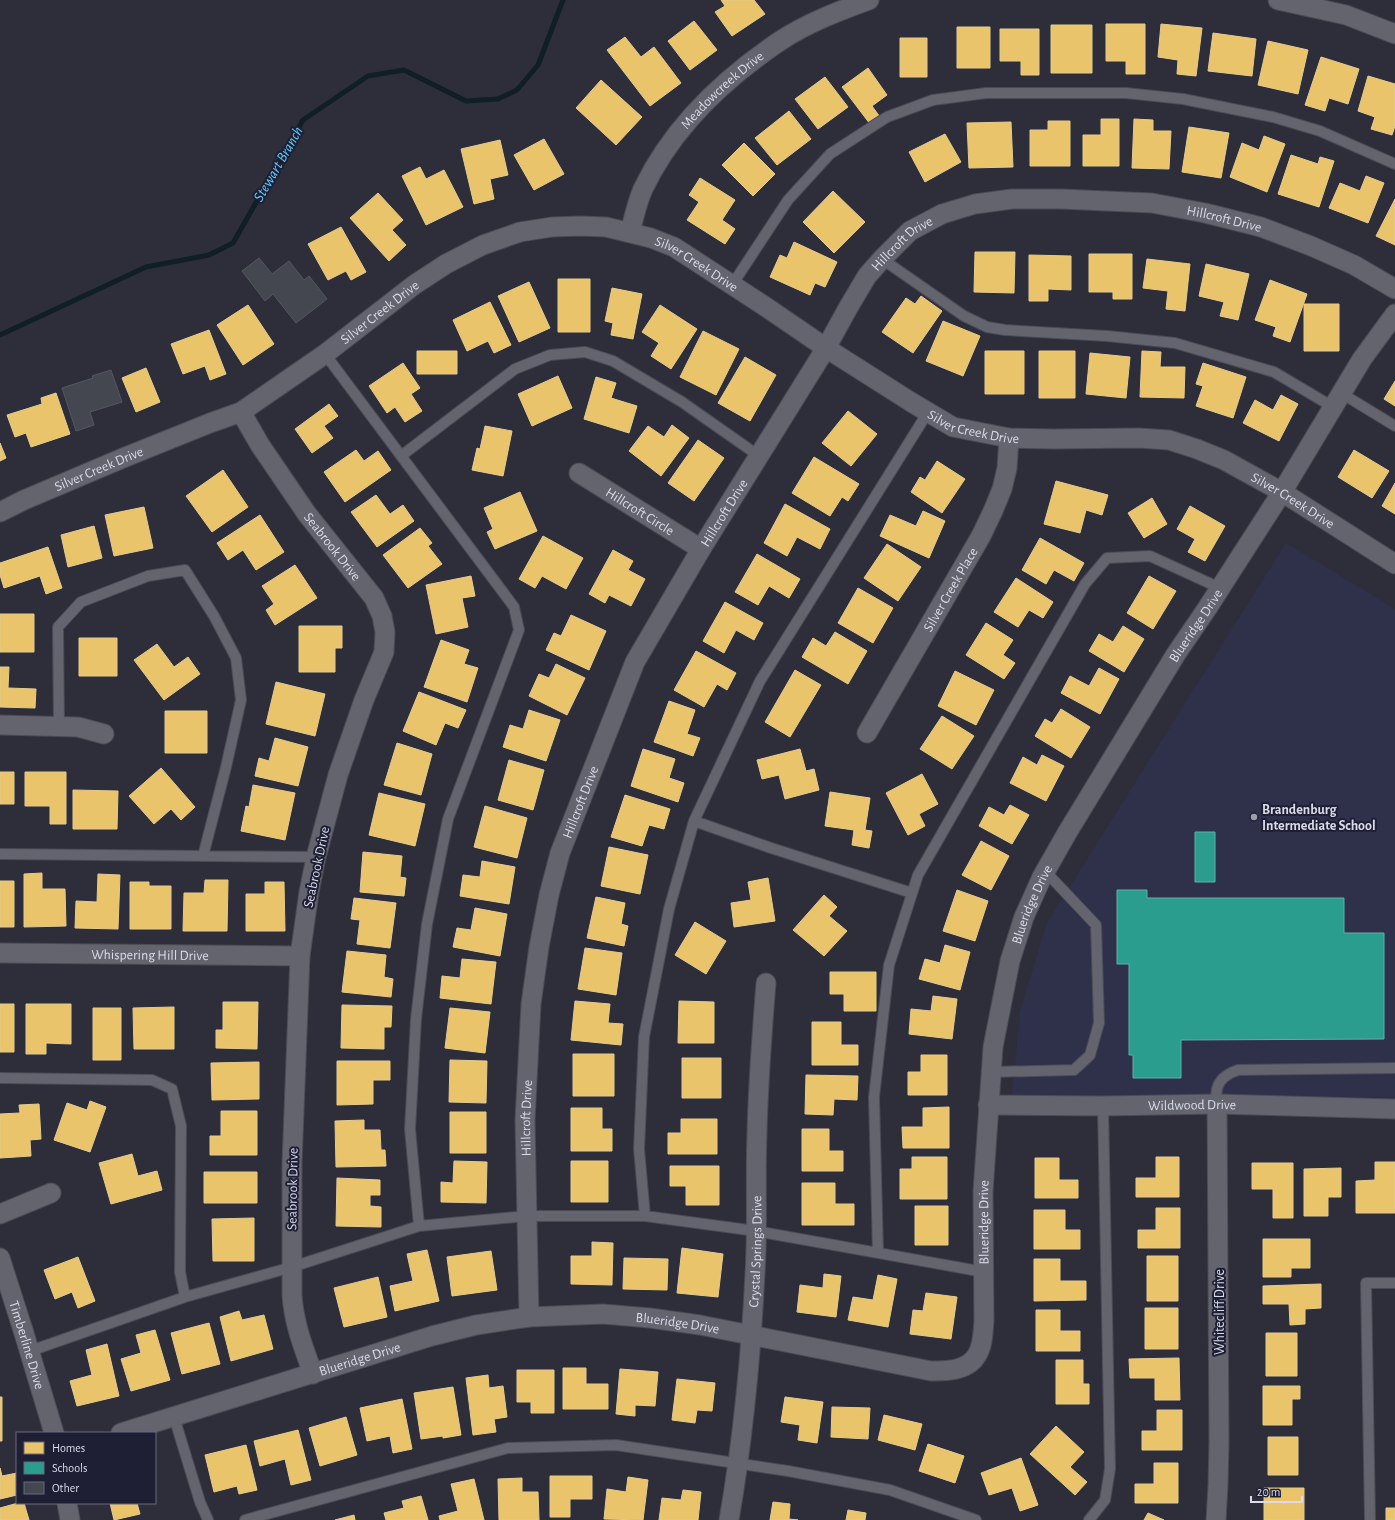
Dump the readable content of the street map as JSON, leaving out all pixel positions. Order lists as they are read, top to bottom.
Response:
{
  "streets": {
    "street": [
      "Meadowcreek Drive",
      "Hillcroft Drive",
      "Silver Creek Drive",
      "Hillcroft Circle",
      "Seabrook Drive",
      "Silver Creek Place",
      "Blueridge Drive",
      "Whispering Hill Drive",
      "Wildwood Drive",
      "Crystal Springs Drive",
      "Whitecliff Drive",
      "Timberline Drive"
    ]
  },
  "crossings": [
    ["Meadowcreek Drive", "Silver Creek Drive"],
    ["Hillcroft Drive", "Silver Creek Drive"],
    ["Hillcroft Drive", "Hillcroft Circle"],
    ["Hillcroft Drive", "Blueridge Drive"],
    ["Silver Creek Drive", "Seabrook Drive"],
    ["Silver Creek Drive", "Silver Creek Place"],
    ["Silver Creek Drive", "Blueridge Drive"],
    ["Seabrook Drive", "Blueridge Drive"],
    ["Seabrook Drive", "Whispering Hill Drive"],
    ["Blueridge Drive", "Wildwood Drive"],
    ["Blueridge Drive", "Crystal Springs Drive"],
    ["Wildwood Drive", "Whitecliff Drive"]
  ],
  "water": ["Stewart Branch"],
  "places": ["Brandenburg Intermediate School"],
  "legend": ["Homes", "Schools", "Other"],
  "scale_bar": "20 m"
}
